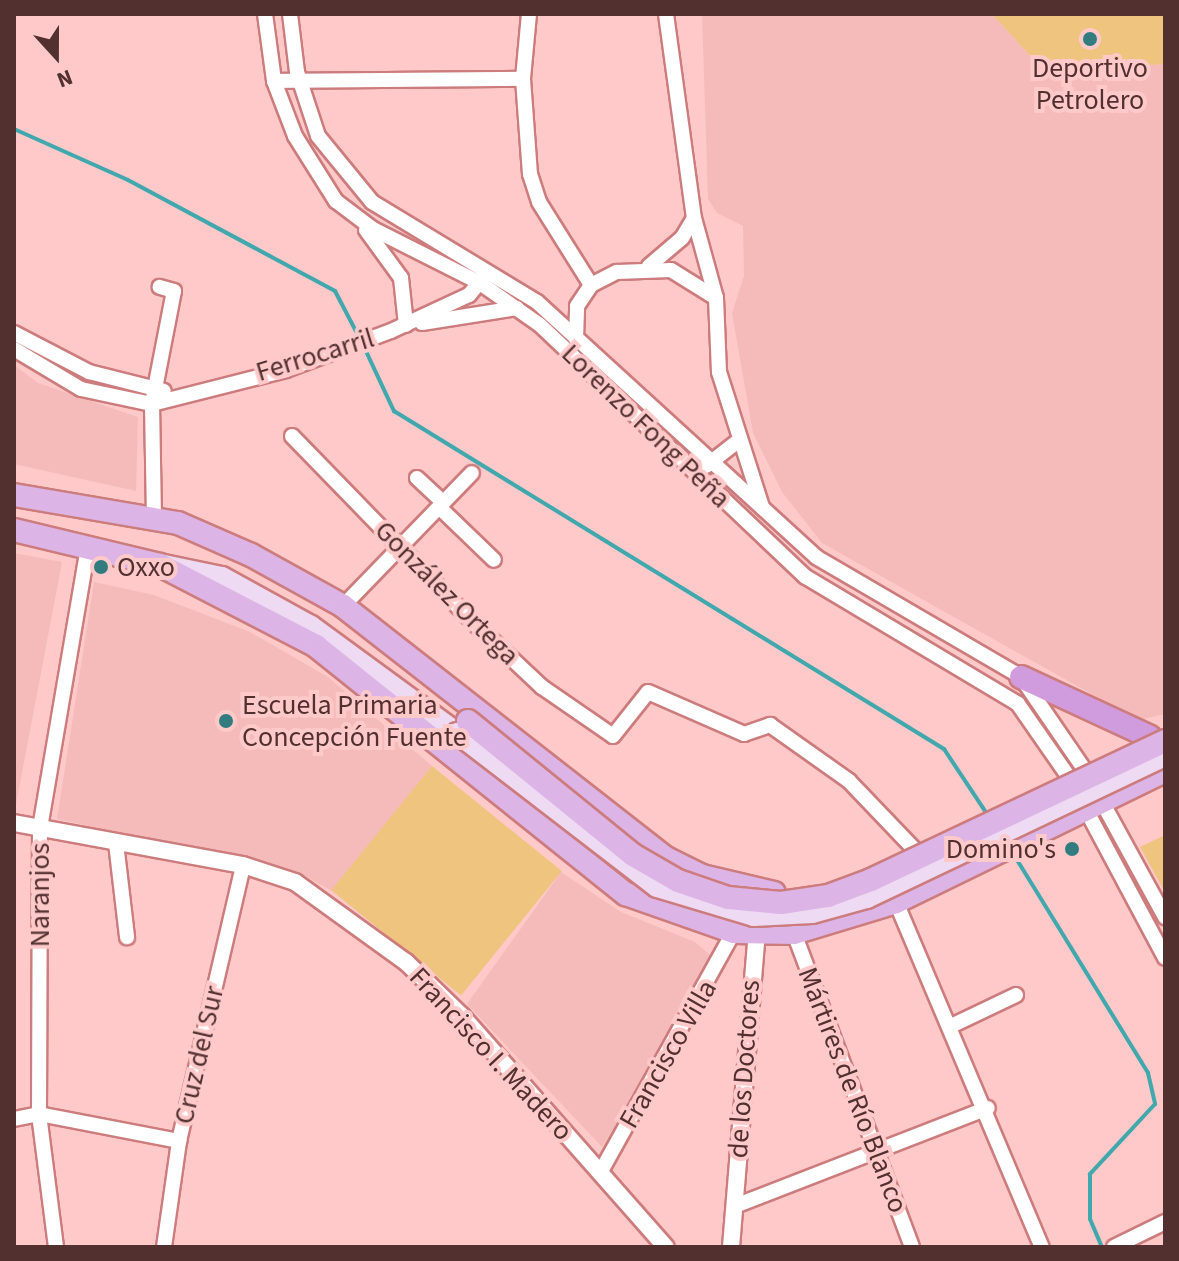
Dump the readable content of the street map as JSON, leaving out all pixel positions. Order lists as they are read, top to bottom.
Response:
{
  "streets": {
    "street": [
      "Ferrocarril",
      "Lorenzo Fong Peña",
      "González Ortega",
      "Naranjos",
      "Francisco I. Madero",
      "Francisco Villa",
      "Cruz del Sur",
      "de los Doctores",
      "Mártires de Río Blanco"
    ]
  },
  "crossings": [
    ["Ferrocarril", "Lorenzo Fong Peña"],
    ["Naranjos", "Francisco I. Madero"],
    ["Francisco I. Madero", "Francisco Villa"],
    ["Francisco I. Madero", "Cruz del Sur"],
    ["Francisco Villa", "de los Doctores"]
  ],
  "places": [
    "Deportivo Petrolero",
    "Oxxo",
    "Escuela Primaria Concepción Fuente",
    "Domino's"
  ],
  "north": "bottom"
}
